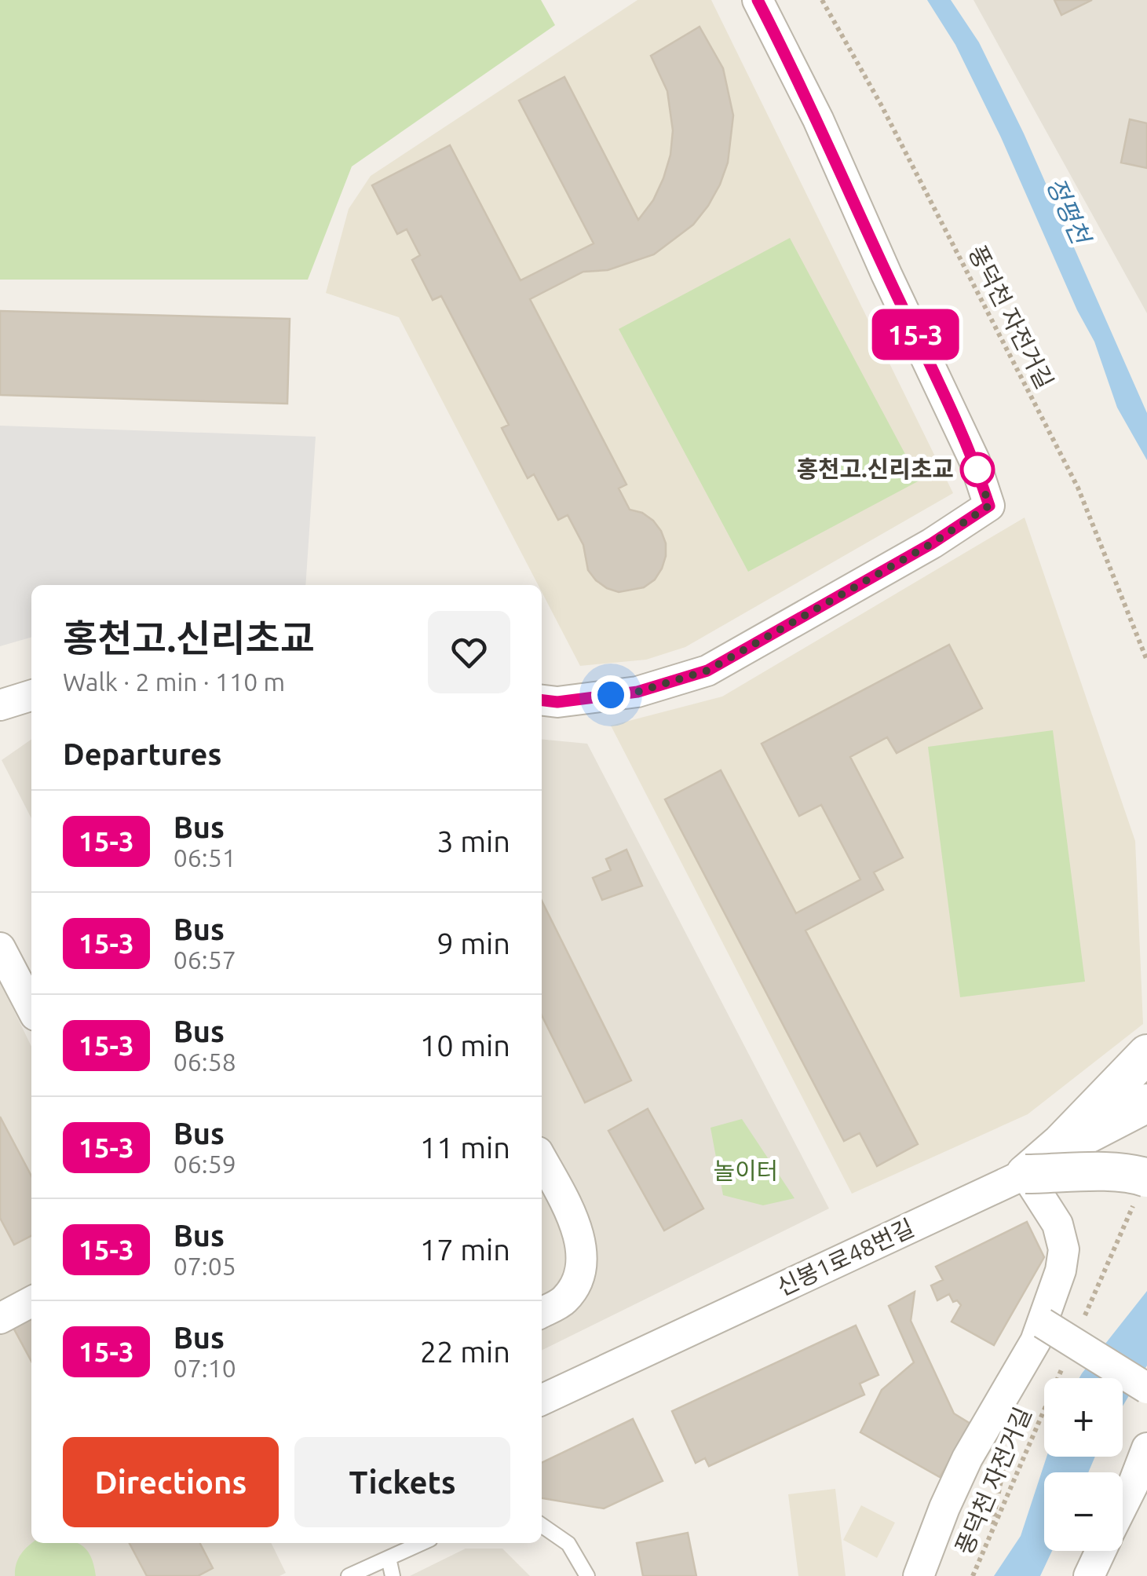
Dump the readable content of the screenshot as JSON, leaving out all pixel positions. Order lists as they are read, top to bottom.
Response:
{
  "streets": {
    "street": ["신봉1로48번길"],
    "path": ["풍덕천 자전거길"]
  },
  "water": ["정평천"],
  "parks": ["놀이터"],
  "places": ["홍천고.신리초교"],
  "lines": ["bus line 15-3"],
  "page": {
    "on_map": "15-3",
    "heading": [
      ["홍천고.신리초교", "Walk · 2 min · 110 m"],
      "Departures"
    ],
    "list": [
      {
        "mark": "15-3",
        "name": "Bus",
        "note": "06:51",
        "value": "3 min"
      },
      {
        "mark": "15-3",
        "name": "Bus",
        "note": "06:57",
        "value": "9 min"
      },
      {
        "mark": "15-3",
        "name": "Bus",
        "note": "06:58",
        "value": "10 min"
      },
      {
        "mark": "15-3",
        "name": "Bus",
        "note": "06:59",
        "value": "11 min"
      },
      {
        "mark": "15-3",
        "name": "Bus",
        "note": "07:05",
        "value": "17 min"
      },
      {
        "mark": "15-3",
        "name": "Bus",
        "note": "07:10",
        "value": "22 min"
      }
    ],
    "map_buttons": ["+", "−"],
    "buttons": ["Directions", "Tickets"]
  }
}
